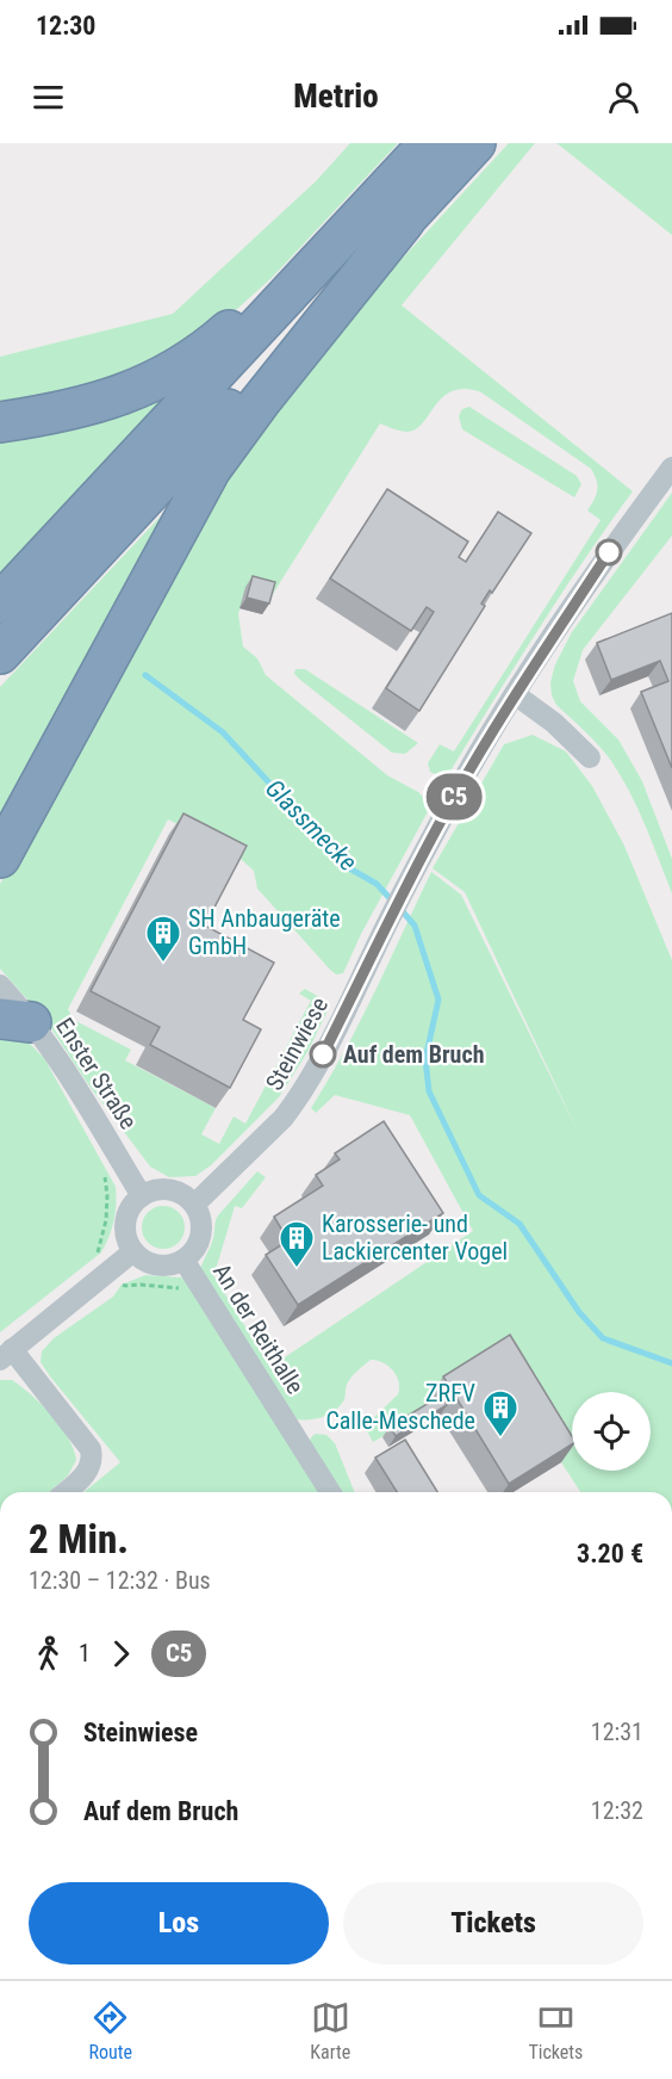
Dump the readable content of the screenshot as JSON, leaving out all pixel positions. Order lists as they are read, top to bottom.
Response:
{
  "streets": {
    "street": ["Steinwiese", "Enster Straße", "An der Reithalle"]
  },
  "crossings": [
    ["Steinwiese", "Enster Straße"],
    ["Steinwiese", "An der Reithalle"],
    ["Enster Straße", "An der Reithalle"]
  ],
  "water": ["Glassmecke"],
  "places": {
    "building": ["SH Anbaugeräte GmbH", "Karosserie- und Lackiercenter Vogel", "ZRFV Calle-Meschede"],
    "other": ["Auf dem Bruch"]
  },
  "lines": ["bus line C5"],
  "page": {
    "status": "12:30",
    "header": "Metrio",
    "on_map": "C5",
    "heading": ["2 Min.", "12:30 – 12:32 · Bus", "3.20 €"],
    "legs": ["1", "C5"],
    "list": [
      {
        "name": "Steinwiese",
        "value": "12:31"
      },
      {
        "name": "Auf dem Bruch",
        "value": "12:32"
      }
    ],
    "buttons": ["Los", "Tickets"],
    "tabs": ["Route", "Karte", "Tickets"]
  }
}
